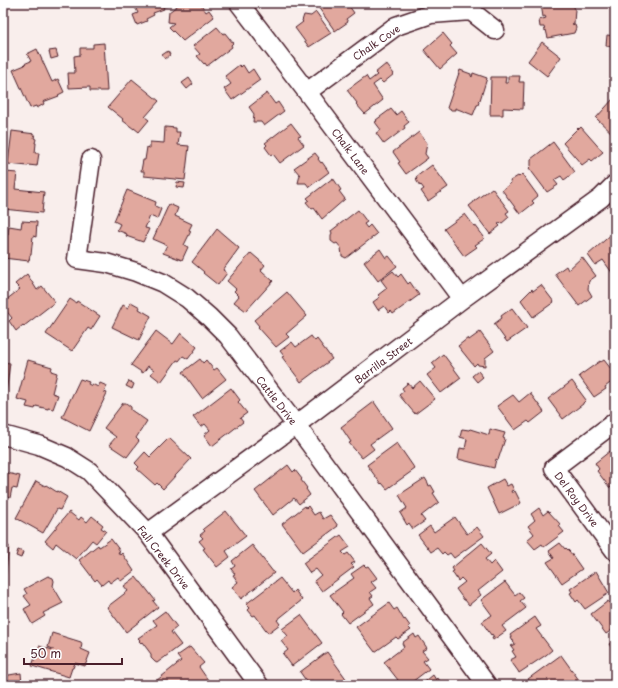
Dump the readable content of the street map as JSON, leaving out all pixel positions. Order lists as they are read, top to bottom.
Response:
{
  "streets": {
    "street": [
      "Chalk Cove",
      "Chalk Lane",
      "Barrilla Street",
      "Cattle Drive",
      "Del Roy Drive",
      "Fall Creek Drive"
    ]
  },
  "crossings": [
    ["Chalk Cove", "Chalk Lane"],
    ["Chalk Lane", "Barrilla Street"],
    ["Barrilla Street", "Cattle Drive"],
    ["Barrilla Street", "Fall Creek Drive"]
  ],
  "scale_bar": "50 m"
}
